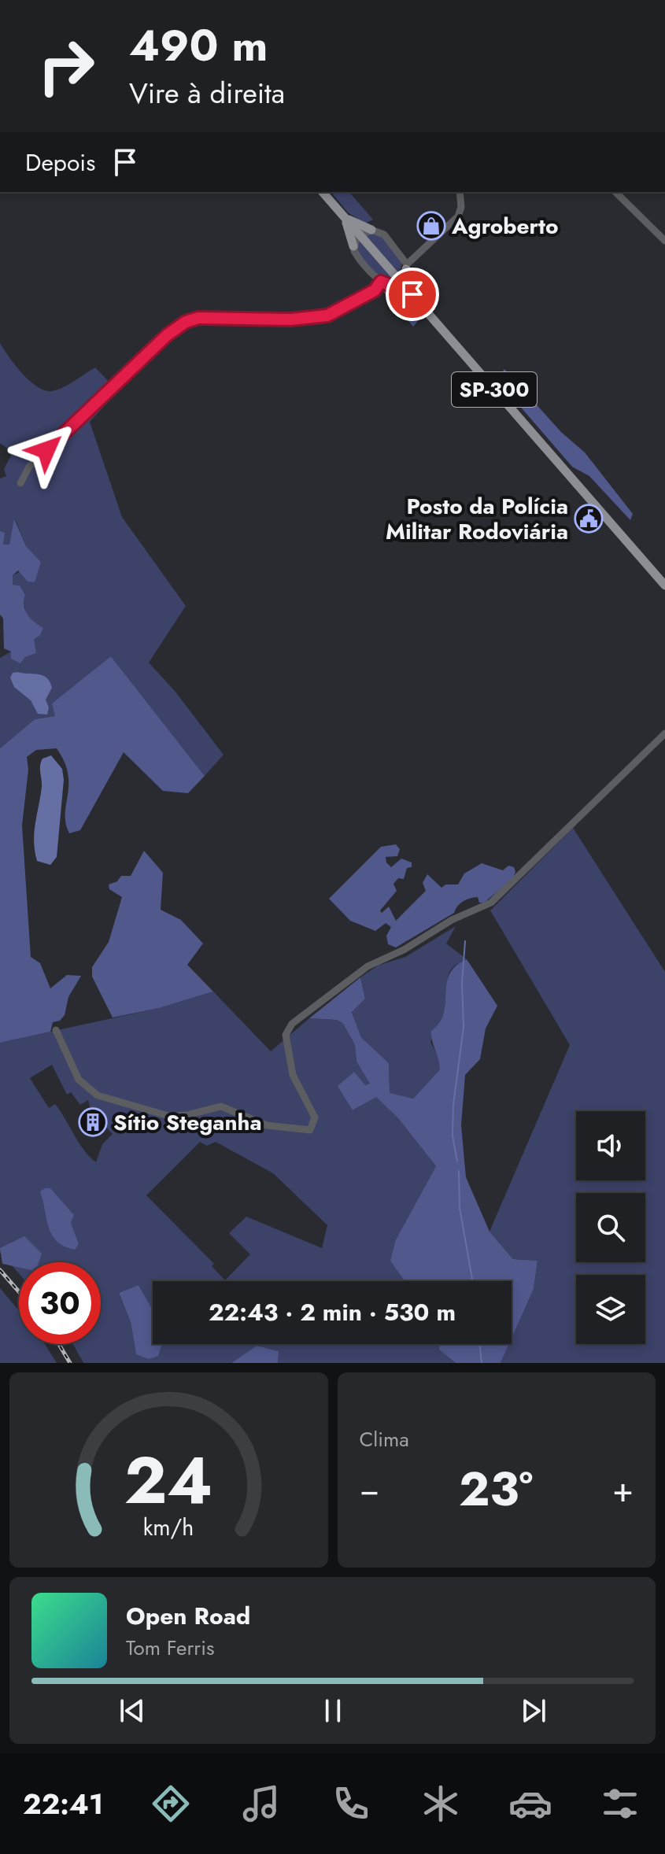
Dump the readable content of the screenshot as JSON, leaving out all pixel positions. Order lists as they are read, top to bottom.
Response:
{
  "streets": {
    "main road": ["SP-300"]
  },
  "places": {
    "shop": ["Agroberto"],
    "public building": ["Posto da Polícia Militar Rodoviária"],
    "building": ["Sítio Steganha"]
  },
  "page": {
    "turn": ["490 m", "Vire à direita"],
    "then": "Depois",
    "limit": "30",
    "trip": "22:43 · 2 min · 530 m",
    "tile": "Clima",
    "heat": ["−", "23°", "+"],
    "song": ["Open Road", "Tom Ferris"],
    "tabs": "22:41",
    "gauge": ["24", "km/h"]
  }
}
